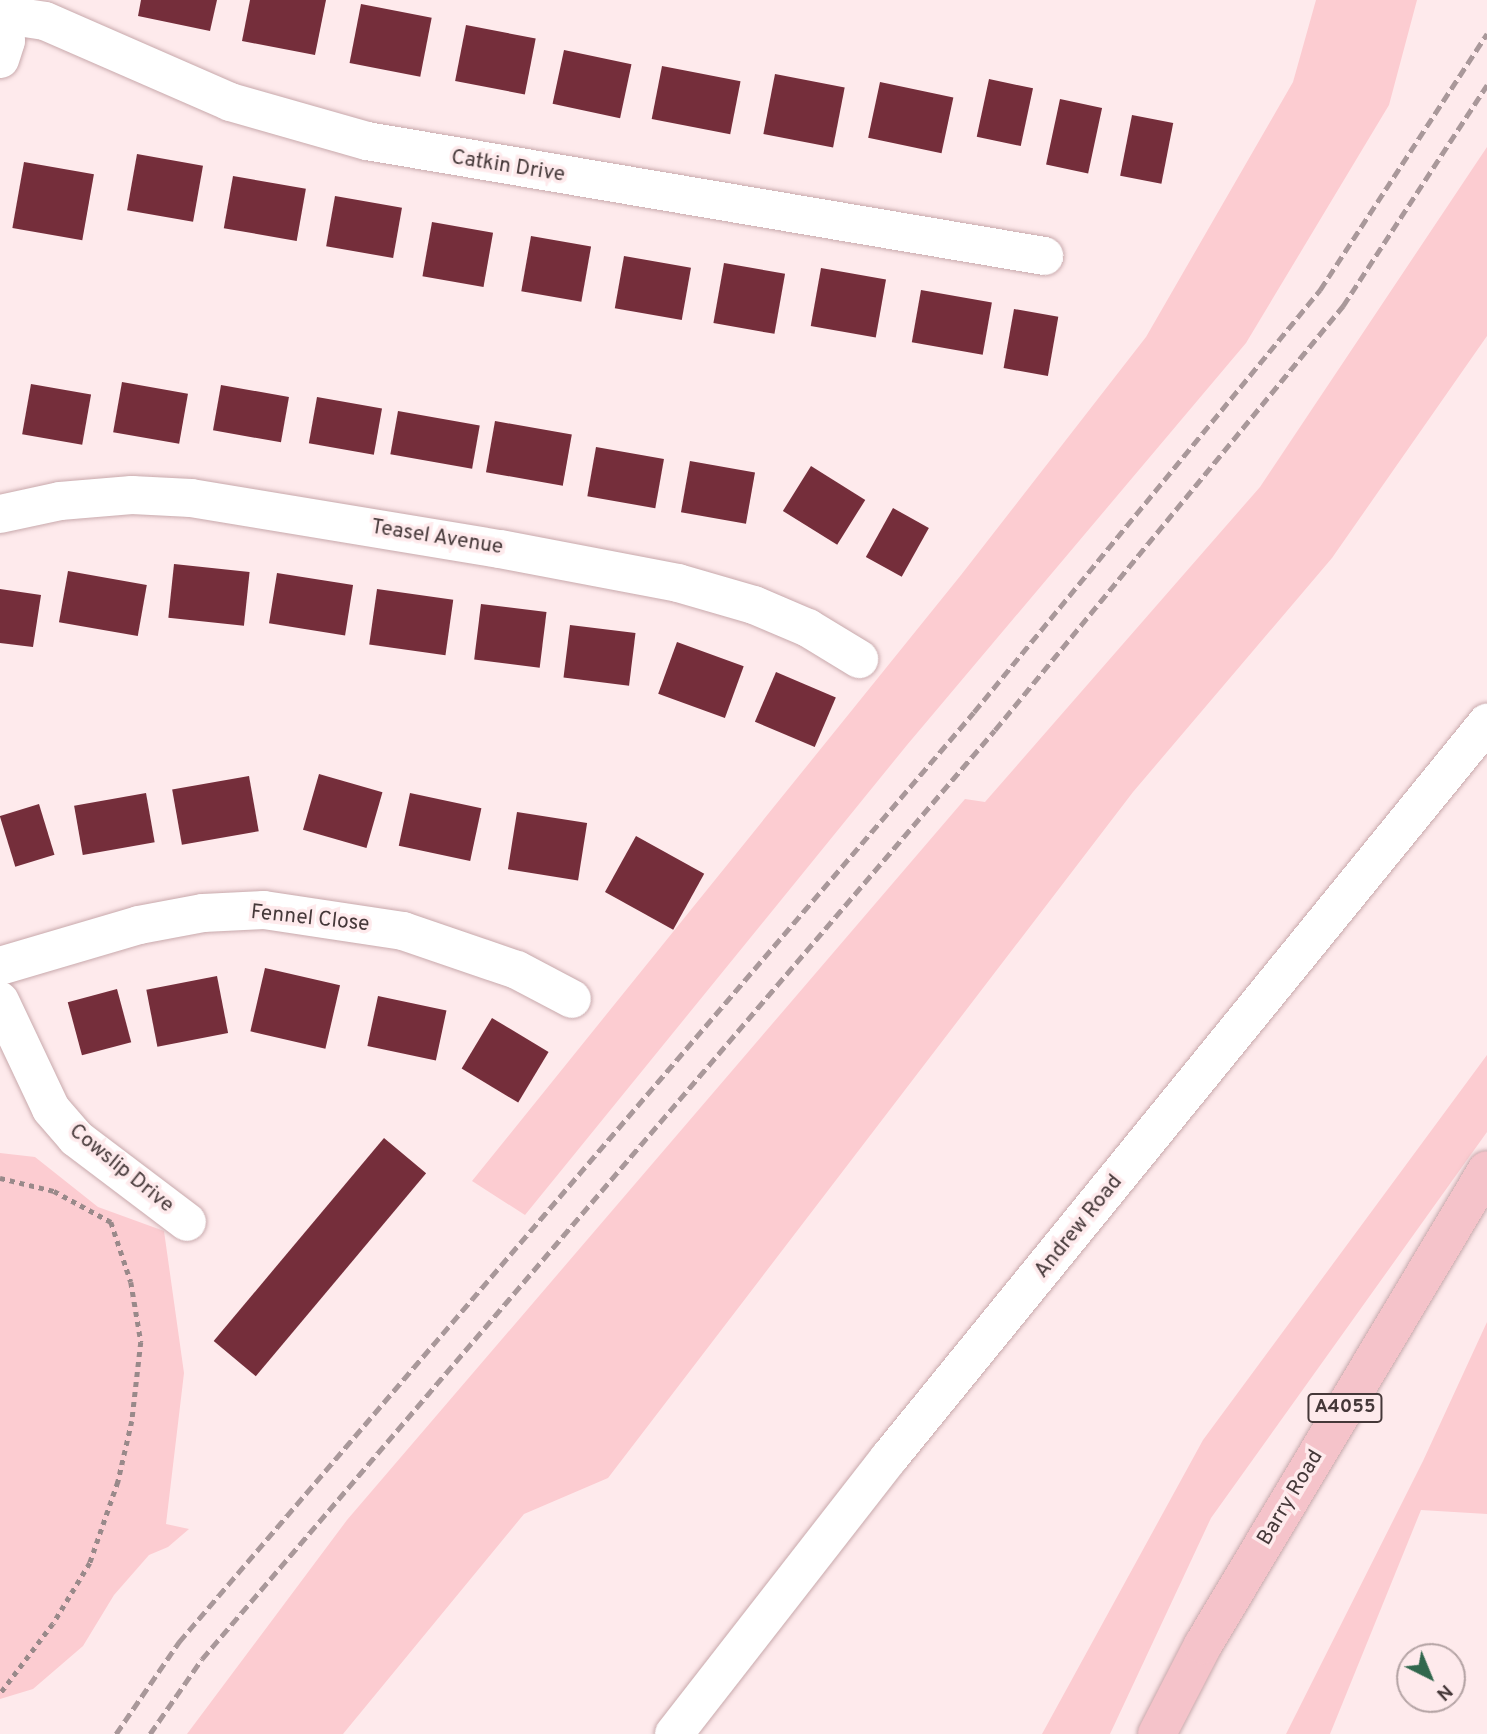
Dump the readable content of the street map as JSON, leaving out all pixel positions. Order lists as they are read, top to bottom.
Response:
{
  "streets": {
    "main road": ["A4055", "Barry Road"],
    "street": [
      "Catkin Drive",
      "Teasel Avenue",
      "Fennel Close",
      "Cowslip Drive",
      "Andrew Road"
    ]
  },
  "north": "bottom right"
}
